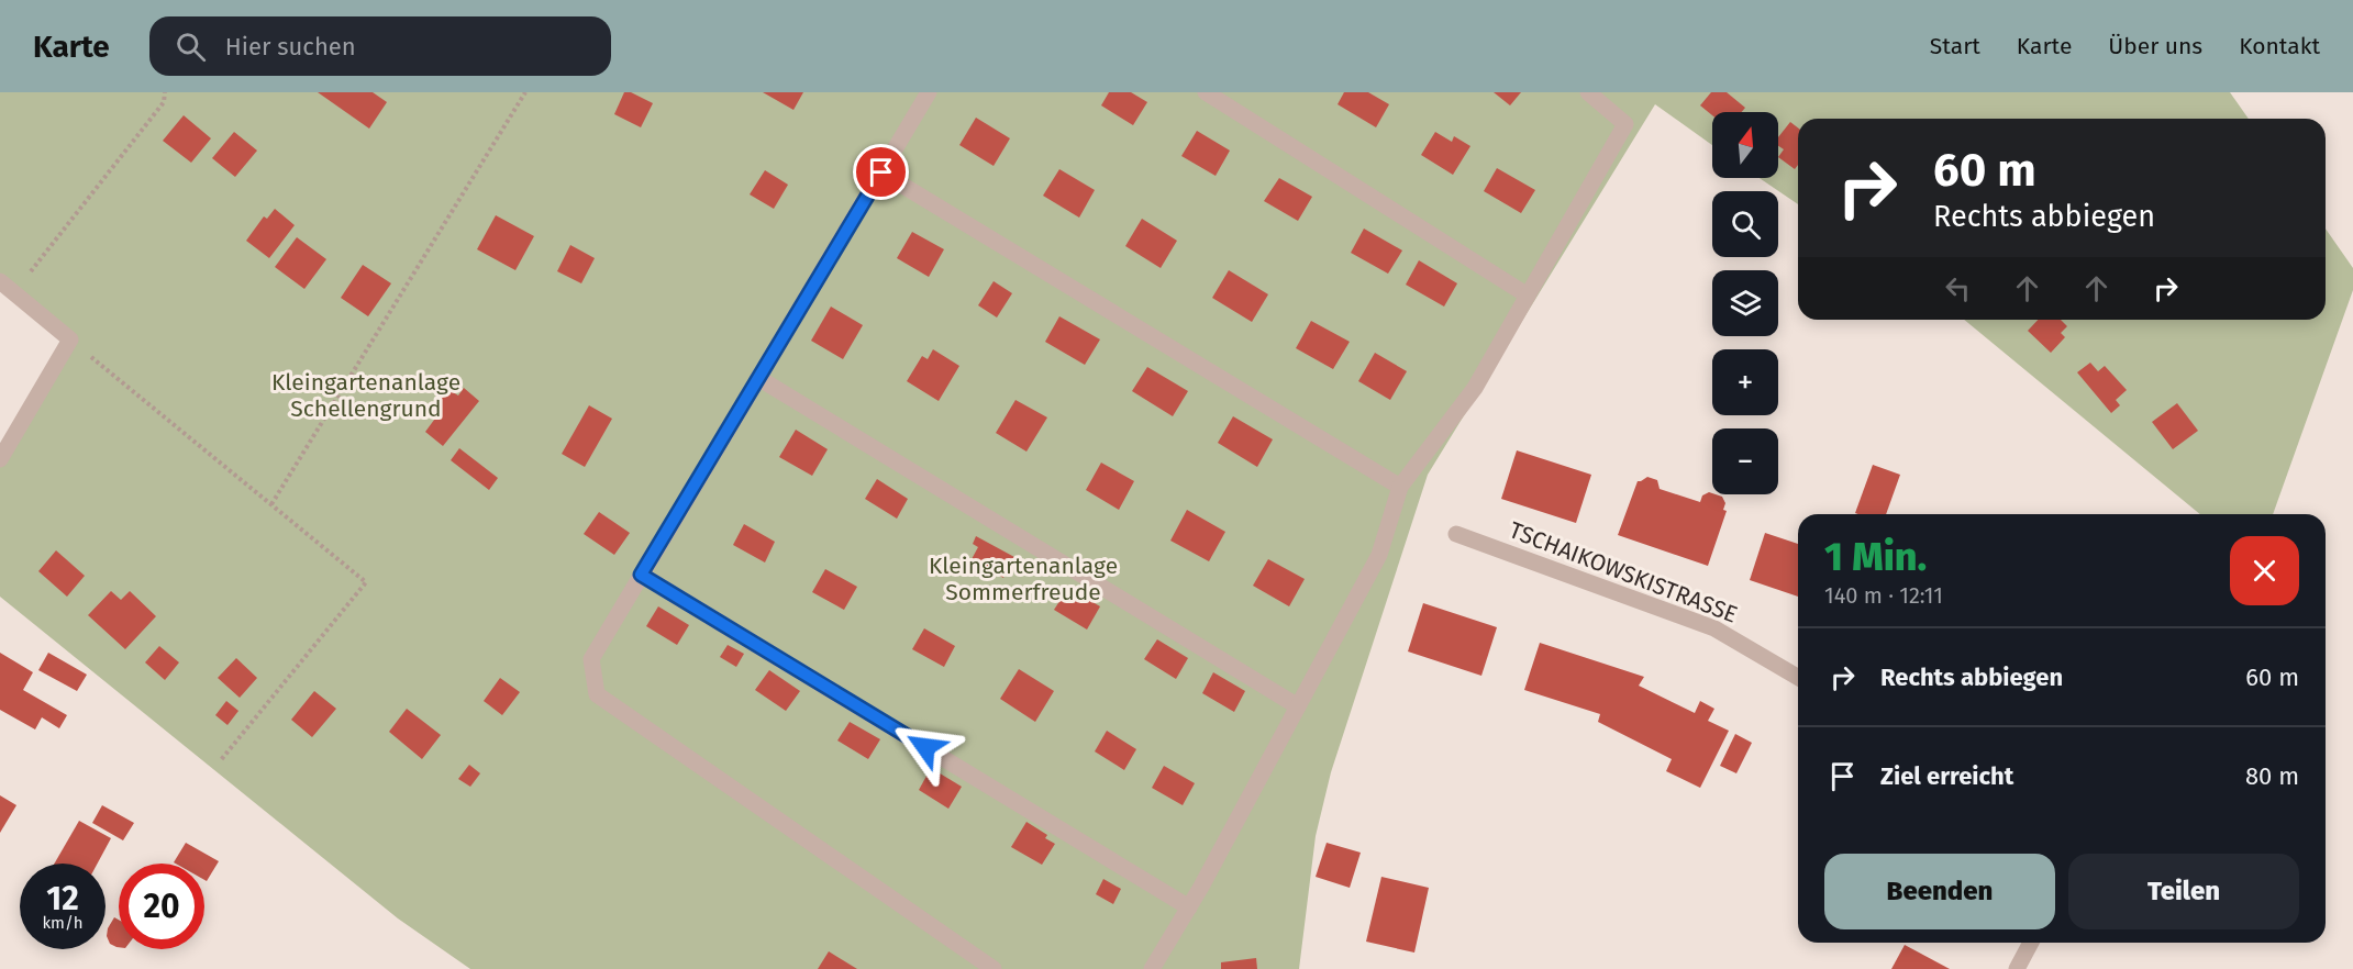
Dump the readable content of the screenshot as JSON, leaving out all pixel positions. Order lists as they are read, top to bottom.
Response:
{
  "streets": {
    "street": ["TSCHAIKOWSKISTRASSE"]
  },
  "parks": ["Kleingartenanlage Schellengrund", "Kleingartenanlage Sommerfreude"],
  "north": "top",
  "page": {
    "header": "Karte",
    "search": "Hier suchen",
    "nav": [
      "Start",
      "Karte",
      "Über uns",
      "Kontakt"
    ],
    "map_buttons": ["+", "−"],
    "turn": ["60 m", "Rechts abbiegen"],
    "heading": ["1 Min.", "140 m · 12:11"],
    "list": [
      {
        "name": "Rechts abbiegen",
        "value": "60 m"
      },
      {
        "name": "Ziel erreicht",
        "value": "80 m"
      }
    ],
    "buttons": ["Beenden", "Teilen"],
    "speed": "12 km/h",
    "limit": "20"
  }
}
